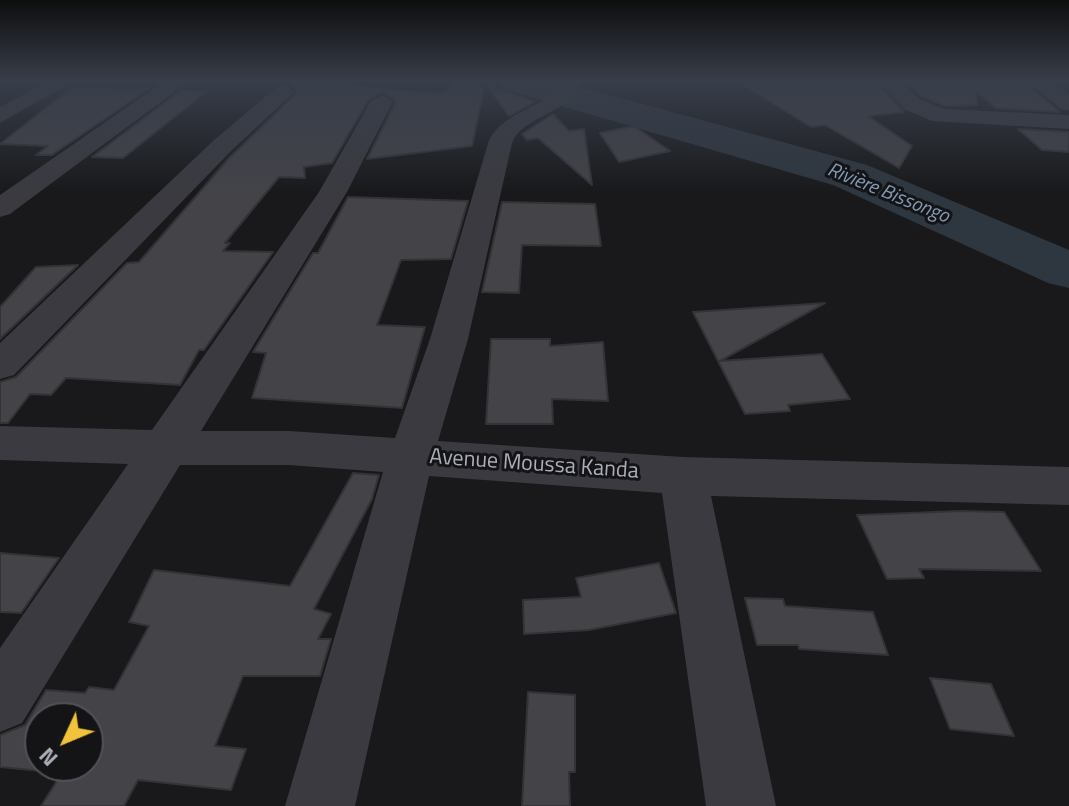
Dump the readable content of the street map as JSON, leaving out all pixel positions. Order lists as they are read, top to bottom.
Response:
{
  "streets": {
    "street": ["Avenue Moussa Kanda"]
  },
  "water": ["Rivière Bissongo"],
  "north": "bottom left"
}
